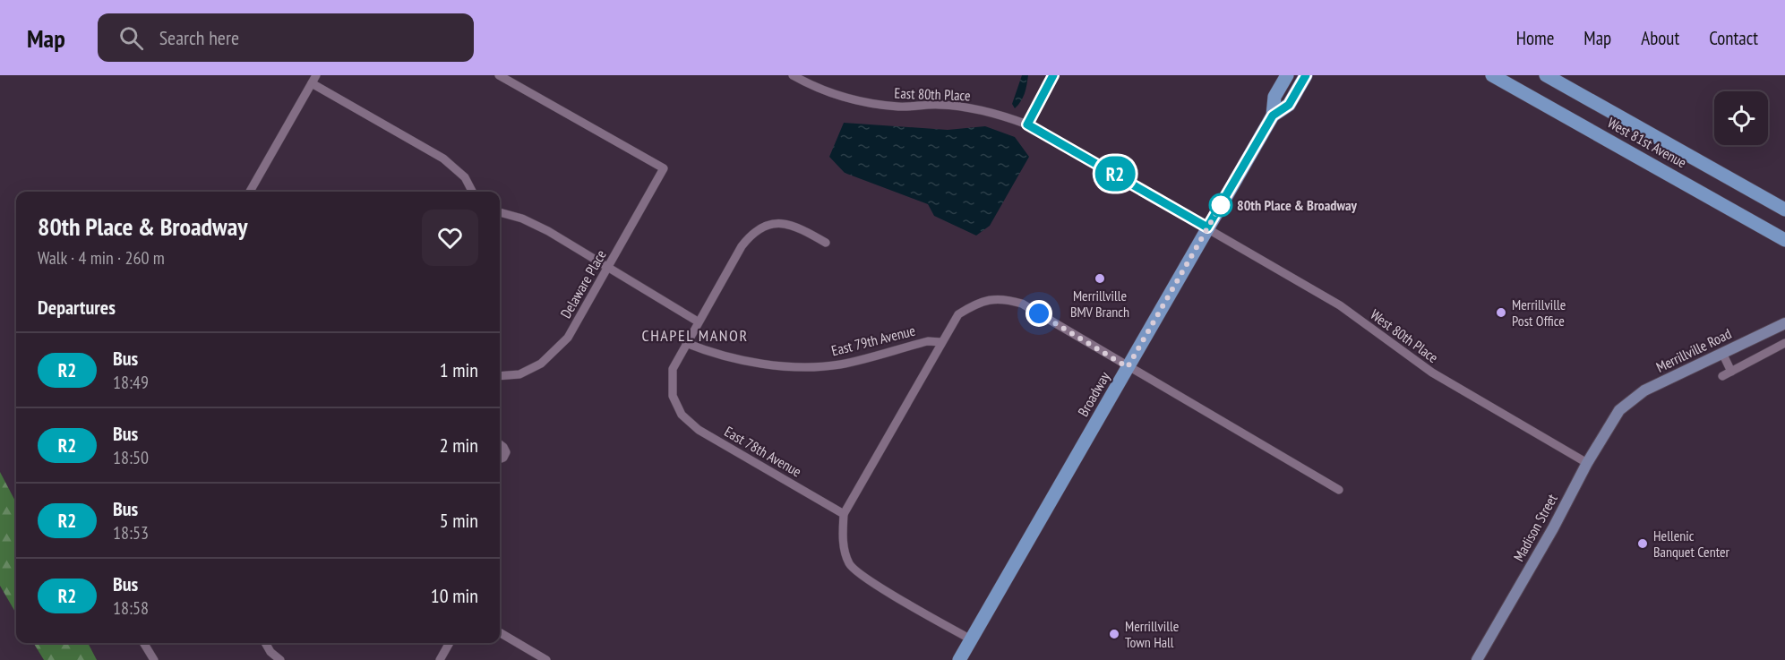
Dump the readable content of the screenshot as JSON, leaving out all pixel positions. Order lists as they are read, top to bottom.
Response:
{
  "streets": {
    "main road": ["West 81st Avenue", "Broadway"],
    "street": [
      "East 80th Place",
      "Delaware Place",
      "West 80th Place",
      "East 79th Avenue",
      "Merrillville Road",
      "East 78th Avenue",
      "Madison Street"
    ]
  },
  "crossings": [
    ["East 80th Place", "West 80th Place"],
    ["East 80th Place", "Broadway"],
    ["West 80th Place", "Broadway"],
    ["West 80th Place", "Madison Street"],
    ["East 79th Avenue", "East 78th Avenue"],
    ["Merrillville Road", "Madison Street"]
  ],
  "districts": ["CHAPEL MANOR"],
  "places": [
    "80th Place & Broadway",
    "Merrillville BMV Branch",
    "Merrillville Post Office",
    "Hellenic Banquet Center",
    "Merrillville Town Hall"
  ],
  "lines": ["bus line R2"],
  "page": {
    "header": "Map",
    "search": "Search here",
    "nav": [
      "Home",
      "Map",
      "About",
      "Contact"
    ],
    "on_map": "R2",
    "heading": [
      ["80th Place & Broadway", "Walk · 4 min · 260 m"],
      "Departures"
    ],
    "list": [
      {
        "mark": "R2",
        "name": "Bus",
        "note": "18:49",
        "value": "1 min"
      },
      {
        "mark": "R2",
        "name": "Bus",
        "note": "18:50",
        "value": "2 min"
      },
      {
        "mark": "R2",
        "name": "Bus",
        "note": "18:53",
        "value": "5 min"
      },
      {
        "mark": "R2",
        "name": "Bus",
        "note": "18:58",
        "value": "10 min"
      }
    ]
  }
}
